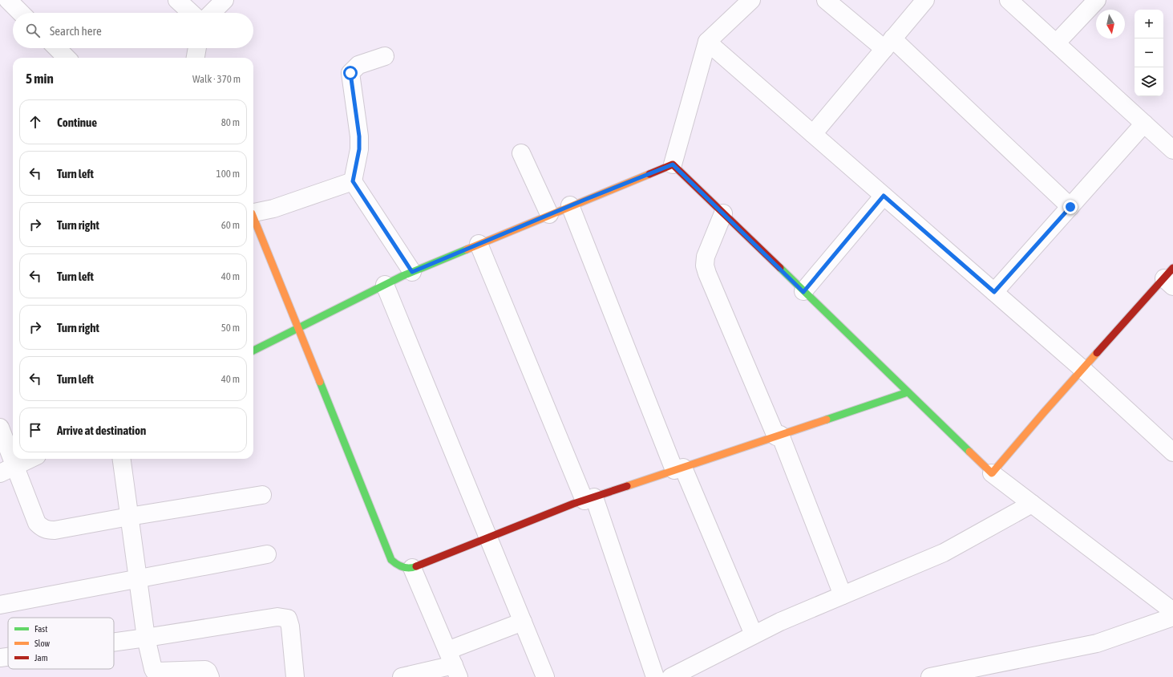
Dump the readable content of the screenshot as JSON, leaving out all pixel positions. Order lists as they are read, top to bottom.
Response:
{
  "legend": ["Fast", "Slow", "Jam"],
  "north": "bottom",
  "page": {
    "map_buttons": ["+", "−"],
    "search": "Search here",
    "heading": ["5 min", "Walk · 370 m"],
    "list": [
      ["Continue", "80 m"],
      ["Turn left", "100 m"],
      ["Turn right", "60 m"],
      ["Turn left", "40 m"],
      ["Turn right", "50 m"],
      ["Turn left", "40 m"],
      "Arrive at destination"
    ]
  }
}
